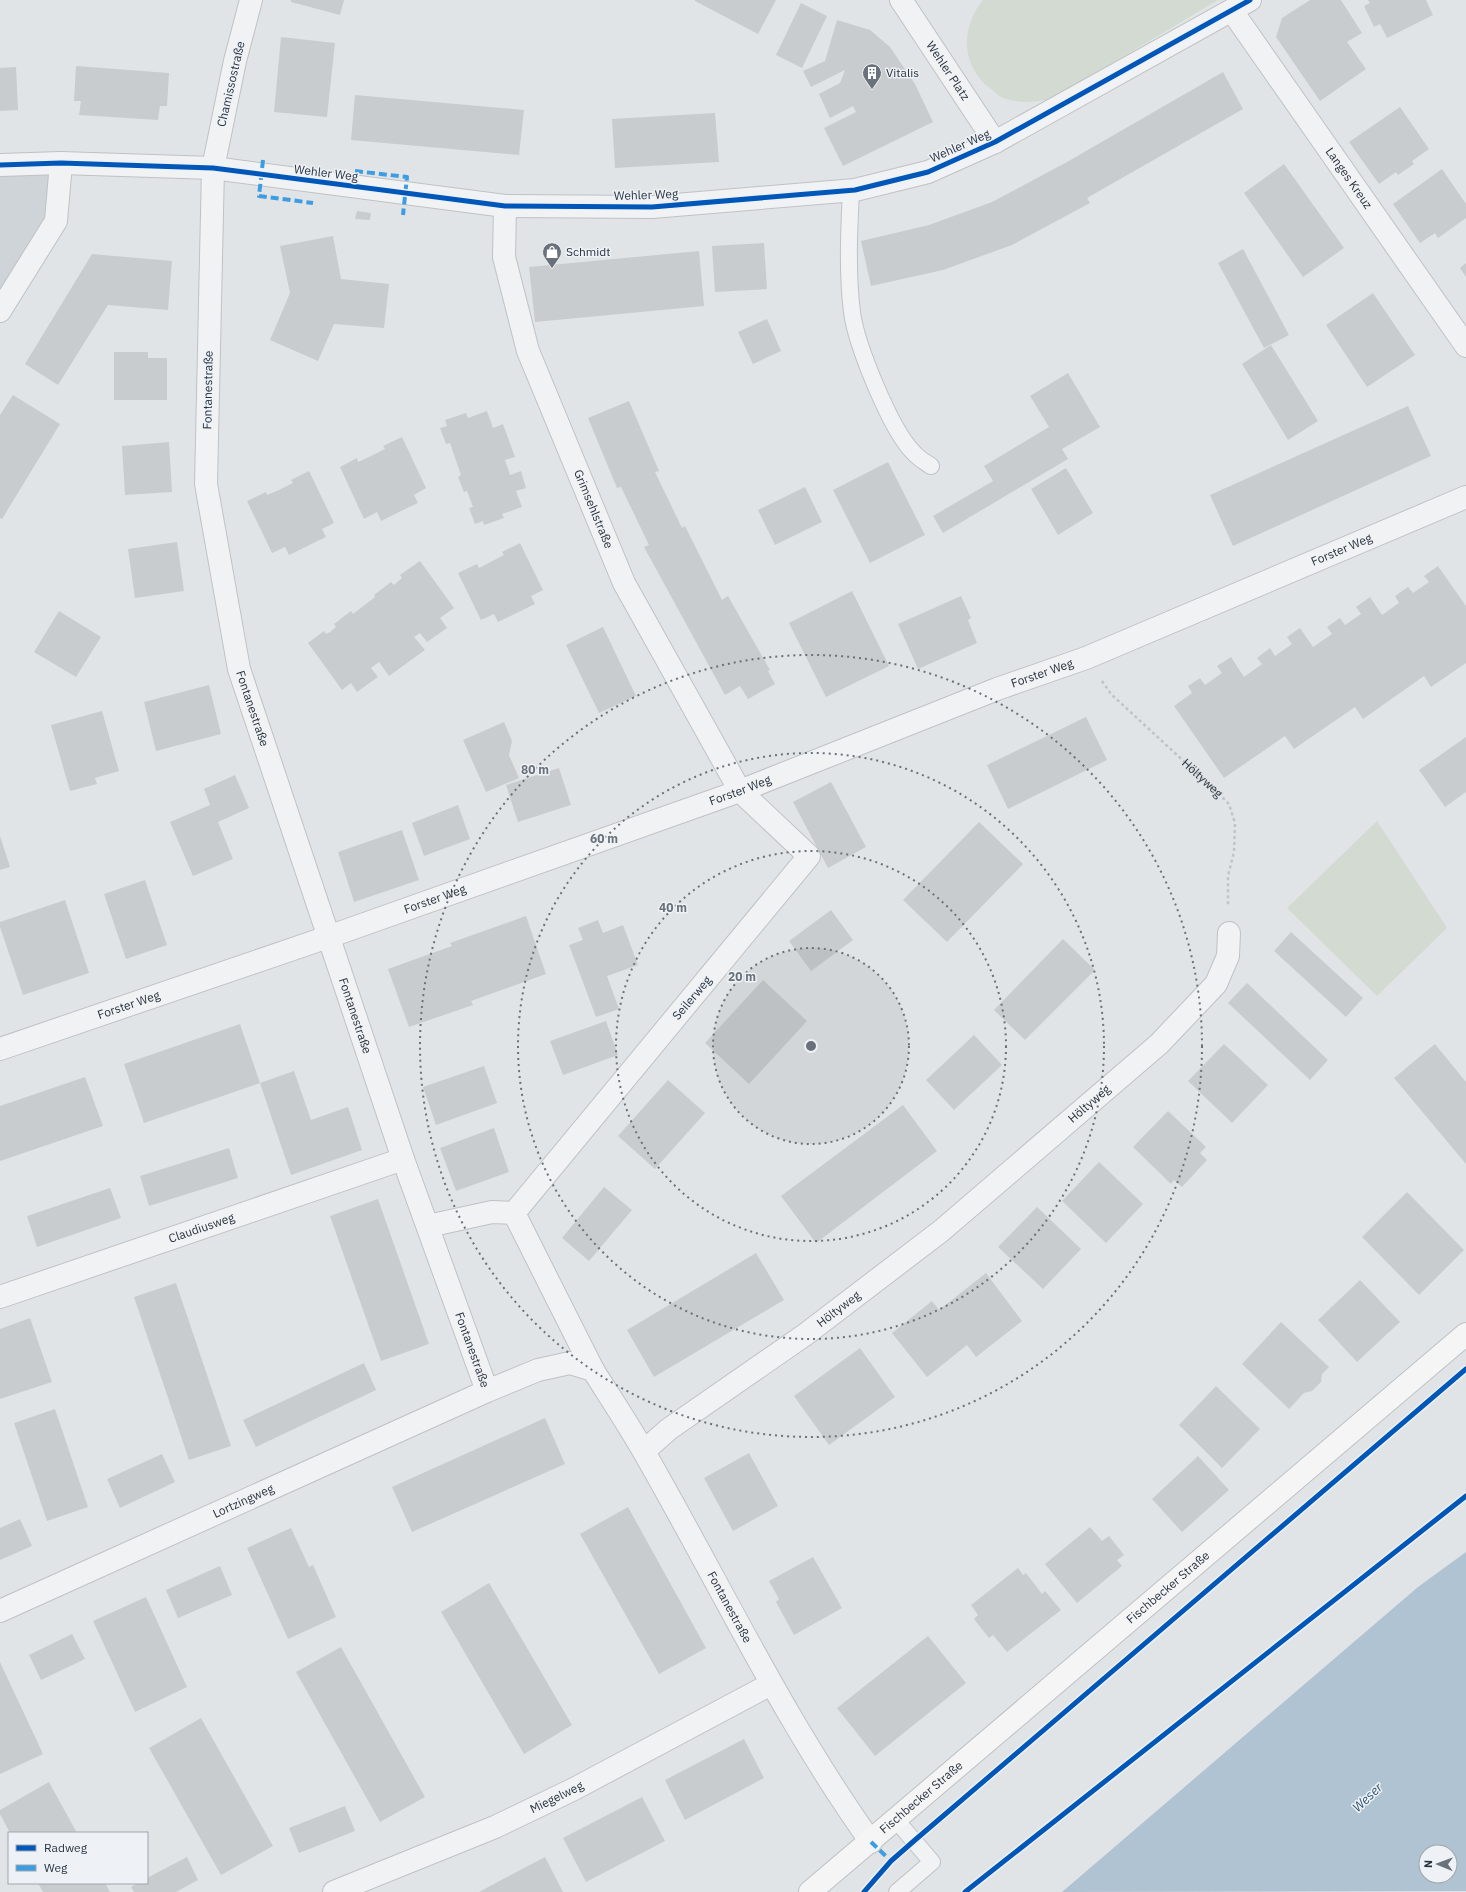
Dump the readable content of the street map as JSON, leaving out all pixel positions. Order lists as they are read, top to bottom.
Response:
{
  "streets": {
    "main road": ["Fischbecker Straße"],
    "street": [
      "Wehler Platz",
      "Chamissostraße",
      "Wehler Weg",
      "Langes Kreuz",
      "Fontanestraße",
      "Grimsehlstraße",
      "Forster Weg",
      "Höltyweg",
      "Seilerweg",
      "Claudiusweg",
      "Lortzingweg",
      "Miegelweg"
    ]
  },
  "crossings": [
    ["Wehler Platz", "Wehler Weg"],
    ["Chamissostraße", "Wehler Weg"],
    ["Chamissostraße", "Fontanestraße"],
    ["Wehler Weg", "Langes Kreuz"],
    ["Wehler Weg", "Fontanestraße"],
    ["Wehler Weg", "Grimsehlstraße"],
    ["Fontanestraße", "Forster Weg"],
    ["Fontanestraße", "Höltyweg"],
    ["Fontanestraße", "Seilerweg"],
    ["Fontanestraße", "Claudiusweg"],
    ["Fontanestraße", "Lortzingweg"],
    ["Fontanestraße", "Fischbecker Straße"],
    ["Fontanestraße", "Miegelweg"],
    ["Grimsehlstraße", "Forster Weg"],
    ["Grimsehlstraße", "Seilerweg"],
    ["Forster Weg", "Höltyweg"],
    ["Forster Weg", "Seilerweg"]
  ],
  "water": ["Weser"],
  "places": {
    "building": ["Vitalis"],
    "shop": ["Schmidt"]
  },
  "legend": ["Radweg", "Weg"],
  "north": "left",
  "rings": [
    "80 m",
    "60 m",
    "40 m",
    "20 m"
  ]
}
